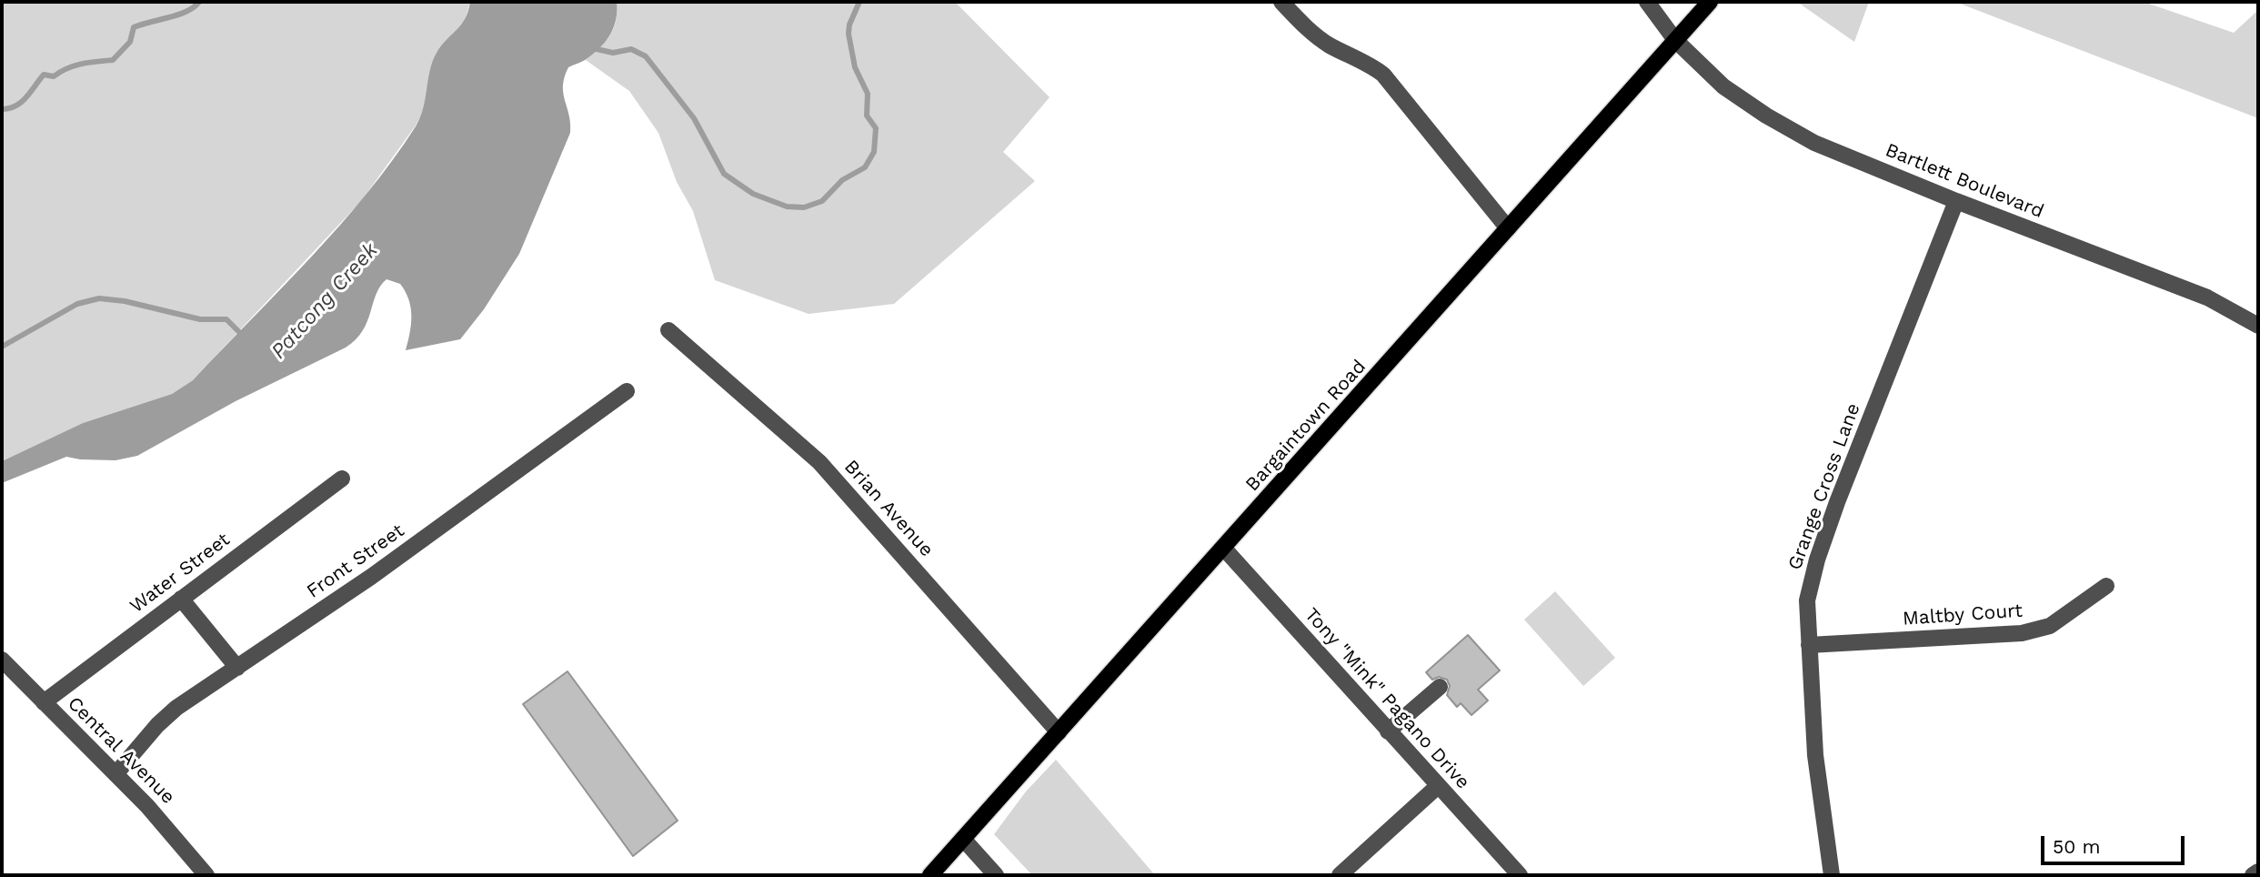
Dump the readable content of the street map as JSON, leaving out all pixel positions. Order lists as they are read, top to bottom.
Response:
{
  "streets": {
    "main road": ["Bargaintown Road"],
    "street": [
      "Bartlett Boulevard",
      "Grange Cross Lane",
      "Brian Avenue",
      "Front Street",
      "Water Street",
      "Maltby Court",
      "Tony \"Mink\" Pagano Drive",
      "Central Avenue"
    ]
  },
  "crossings": [
    ["Bartlett Boulevard", "Bargaintown Road"],
    ["Bartlett Boulevard", "Grange Cross Lane"],
    ["Bargaintown Road", "Brian Avenue"],
    ["Bargaintown Road", "Tony \"Mink\" Pagano Drive"],
    ["Grange Cross Lane", "Maltby Court"],
    ["Front Street", "Central Avenue"],
    ["Water Street", "Central Avenue"]
  ],
  "water": ["Patcong Creek"],
  "scale_bar": "50 m"
}
